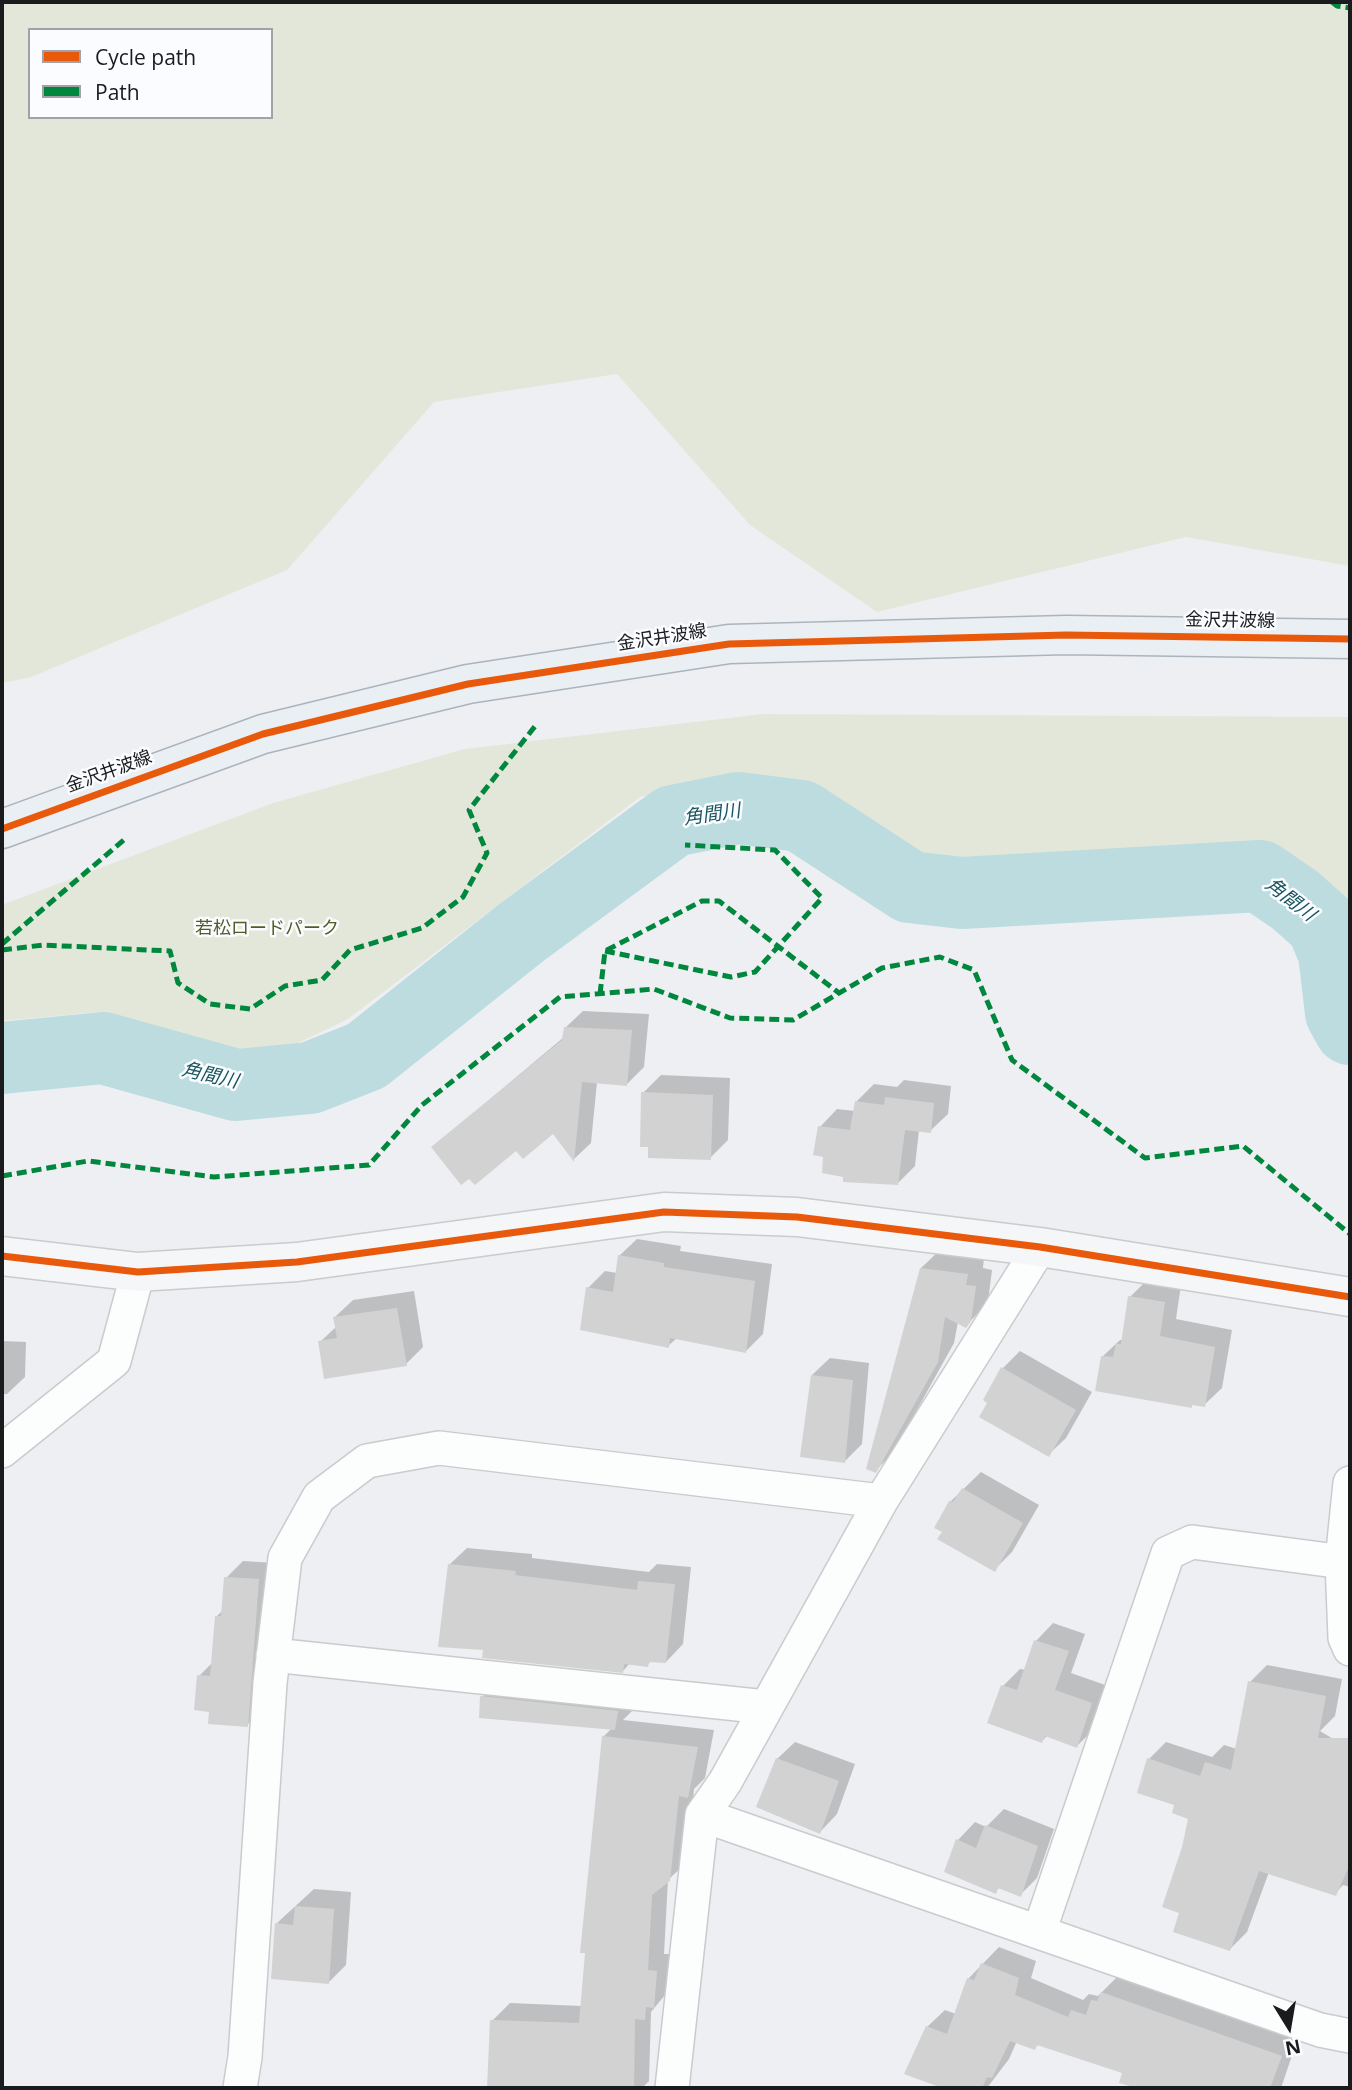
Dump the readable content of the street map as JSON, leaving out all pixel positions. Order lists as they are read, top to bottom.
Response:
{
  "streets": {
    "main road": ["金沢井波線"]
  },
  "water": ["角間川"],
  "parks": ["若松ロードパーク"],
  "legend": ["Cycle path", "Path"],
  "north": "bottom"
}
